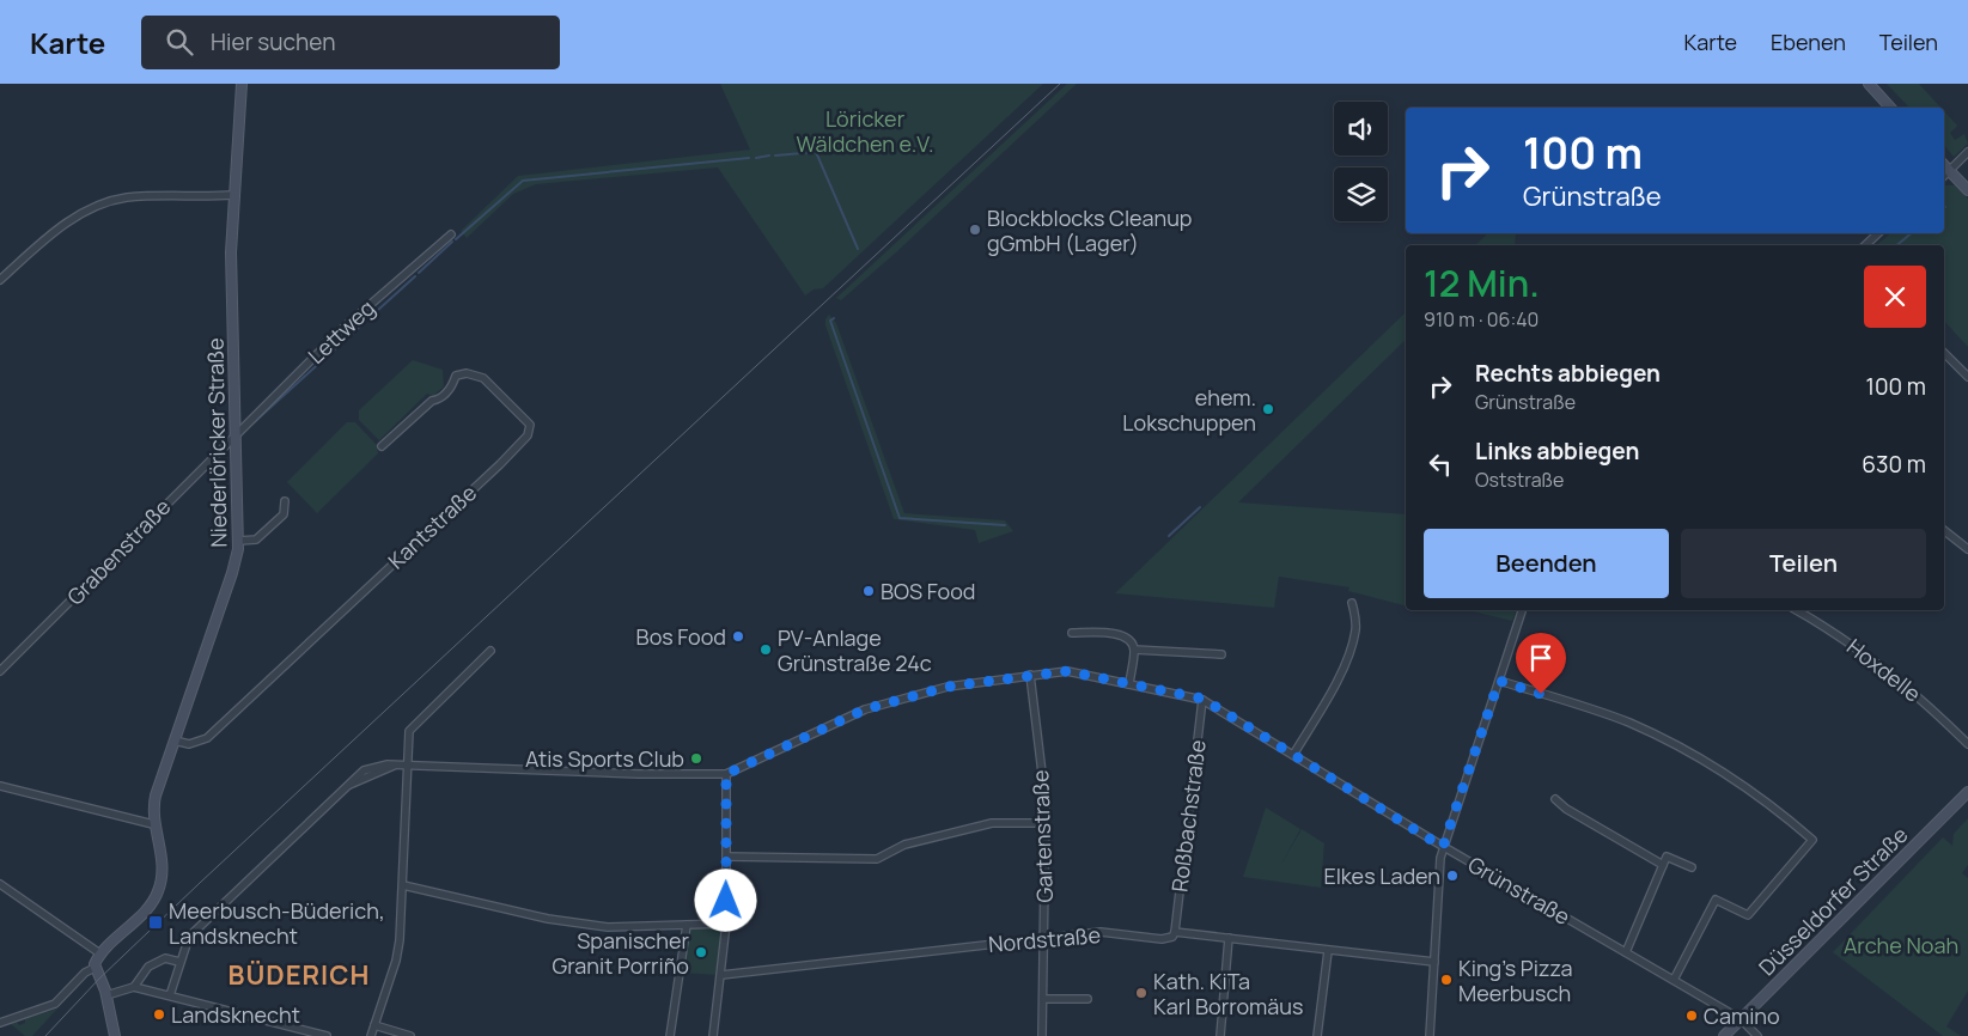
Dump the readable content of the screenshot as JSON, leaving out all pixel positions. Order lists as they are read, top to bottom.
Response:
{
  "streets": {
    "main road": ["Niederlöricker Straße", "Düsseldorfer Straße"],
    "street": [
      "Lettweg",
      "Kantstraße",
      "Grabenstraße",
      "Hoxdelle",
      "Roßbachstraße",
      "Gartenstraße",
      "Grünstraße",
      "Nordstraße"
    ]
  },
  "crossings": [
    ["Lettweg", "Niederlöricker Straße"],
    ["Lettweg", "Grabenstraße"],
    ["Niederlöricker Straße", "Kantstraße"],
    ["Niederlöricker Straße", "Grabenstraße"],
    ["Roßbachstraße", "Grünstraße"],
    ["Roßbachstraße", "Nordstraße"],
    ["Gartenstraße", "Grünstraße"],
    ["Gartenstraße", "Nordstraße"],
    ["Grünstraße", "Düsseldorfer Straße"]
  ],
  "districts": ["BÜDERICH"],
  "parks": ["Löricker Wäldchen e.V.", "Arche Noah"],
  "places": {
    "other": [
      "Blockblocks Cleanup gGmbH (Lager)",
      "ehem. Lokschuppen",
      "BOS Food",
      "Bos Food",
      "PV-Anlage Grünstraße 24c",
      "Atis Sports Club",
      "Elkes Laden",
      "Spanischer Granit Porriño",
      "King's Pizza Meerbusch",
      "Kath. KiTa Karl Borromäus",
      "Landsknecht",
      "Camino"
    ],
    "transit": ["Meerbusch-Büderich, Landsknecht"]
  },
  "page": {
    "header": "Karte",
    "search": "Hier suchen",
    "nav": ["Karte", "Ebenen", "Teilen"],
    "turn": ["100 m", "Grünstraße"],
    "heading": ["12 Min.", "910 m · 06:40"],
    "list": [
      {
        "name": "Rechts abbiegen",
        "note": "Grünstraße",
        "value": "100 m"
      },
      {
        "name": "Links abbiegen",
        "note": "Oststraße",
        "value": "630 m"
      }
    ],
    "buttons": ["Beenden", "Teilen"]
  }
}
